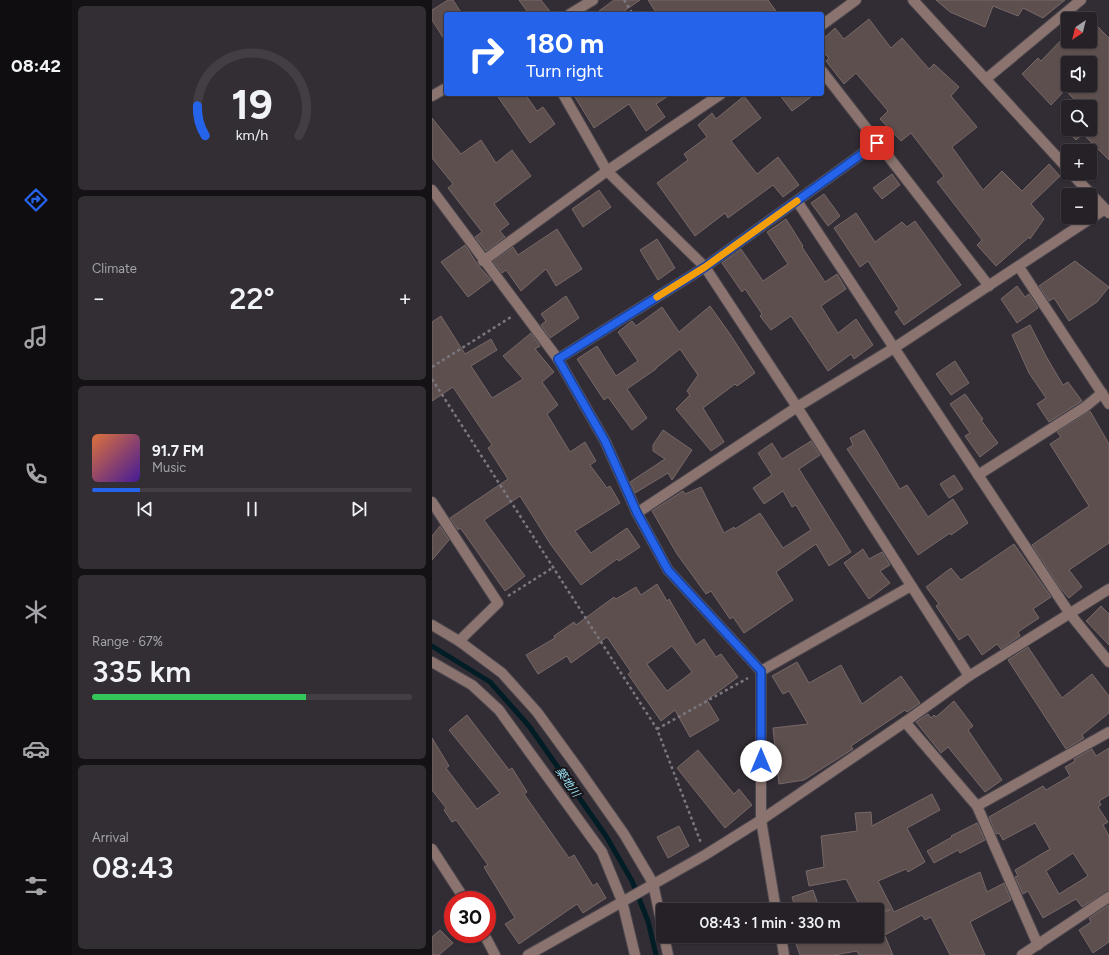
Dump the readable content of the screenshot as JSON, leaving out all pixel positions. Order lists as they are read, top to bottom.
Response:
{
  "water": ["築地川"],
  "north": "bottom left",
  "page": {
    "tabs": "08:42",
    "map_buttons": ["+", "−"],
    "turn": ["180 m", "Turn right"],
    "tile": [
      "Climate",
      ["Range · 67%", "335 km"],
      ["Arrival", "08:43"]
    ],
    "heat": ["−", "22°", "+"],
    "song": ["91.7 FM", "Music"],
    "limit": "30",
    "trip": "08:43 · 1 min · 330 m",
    "gauge": ["19", "km/h"]
  }
}
